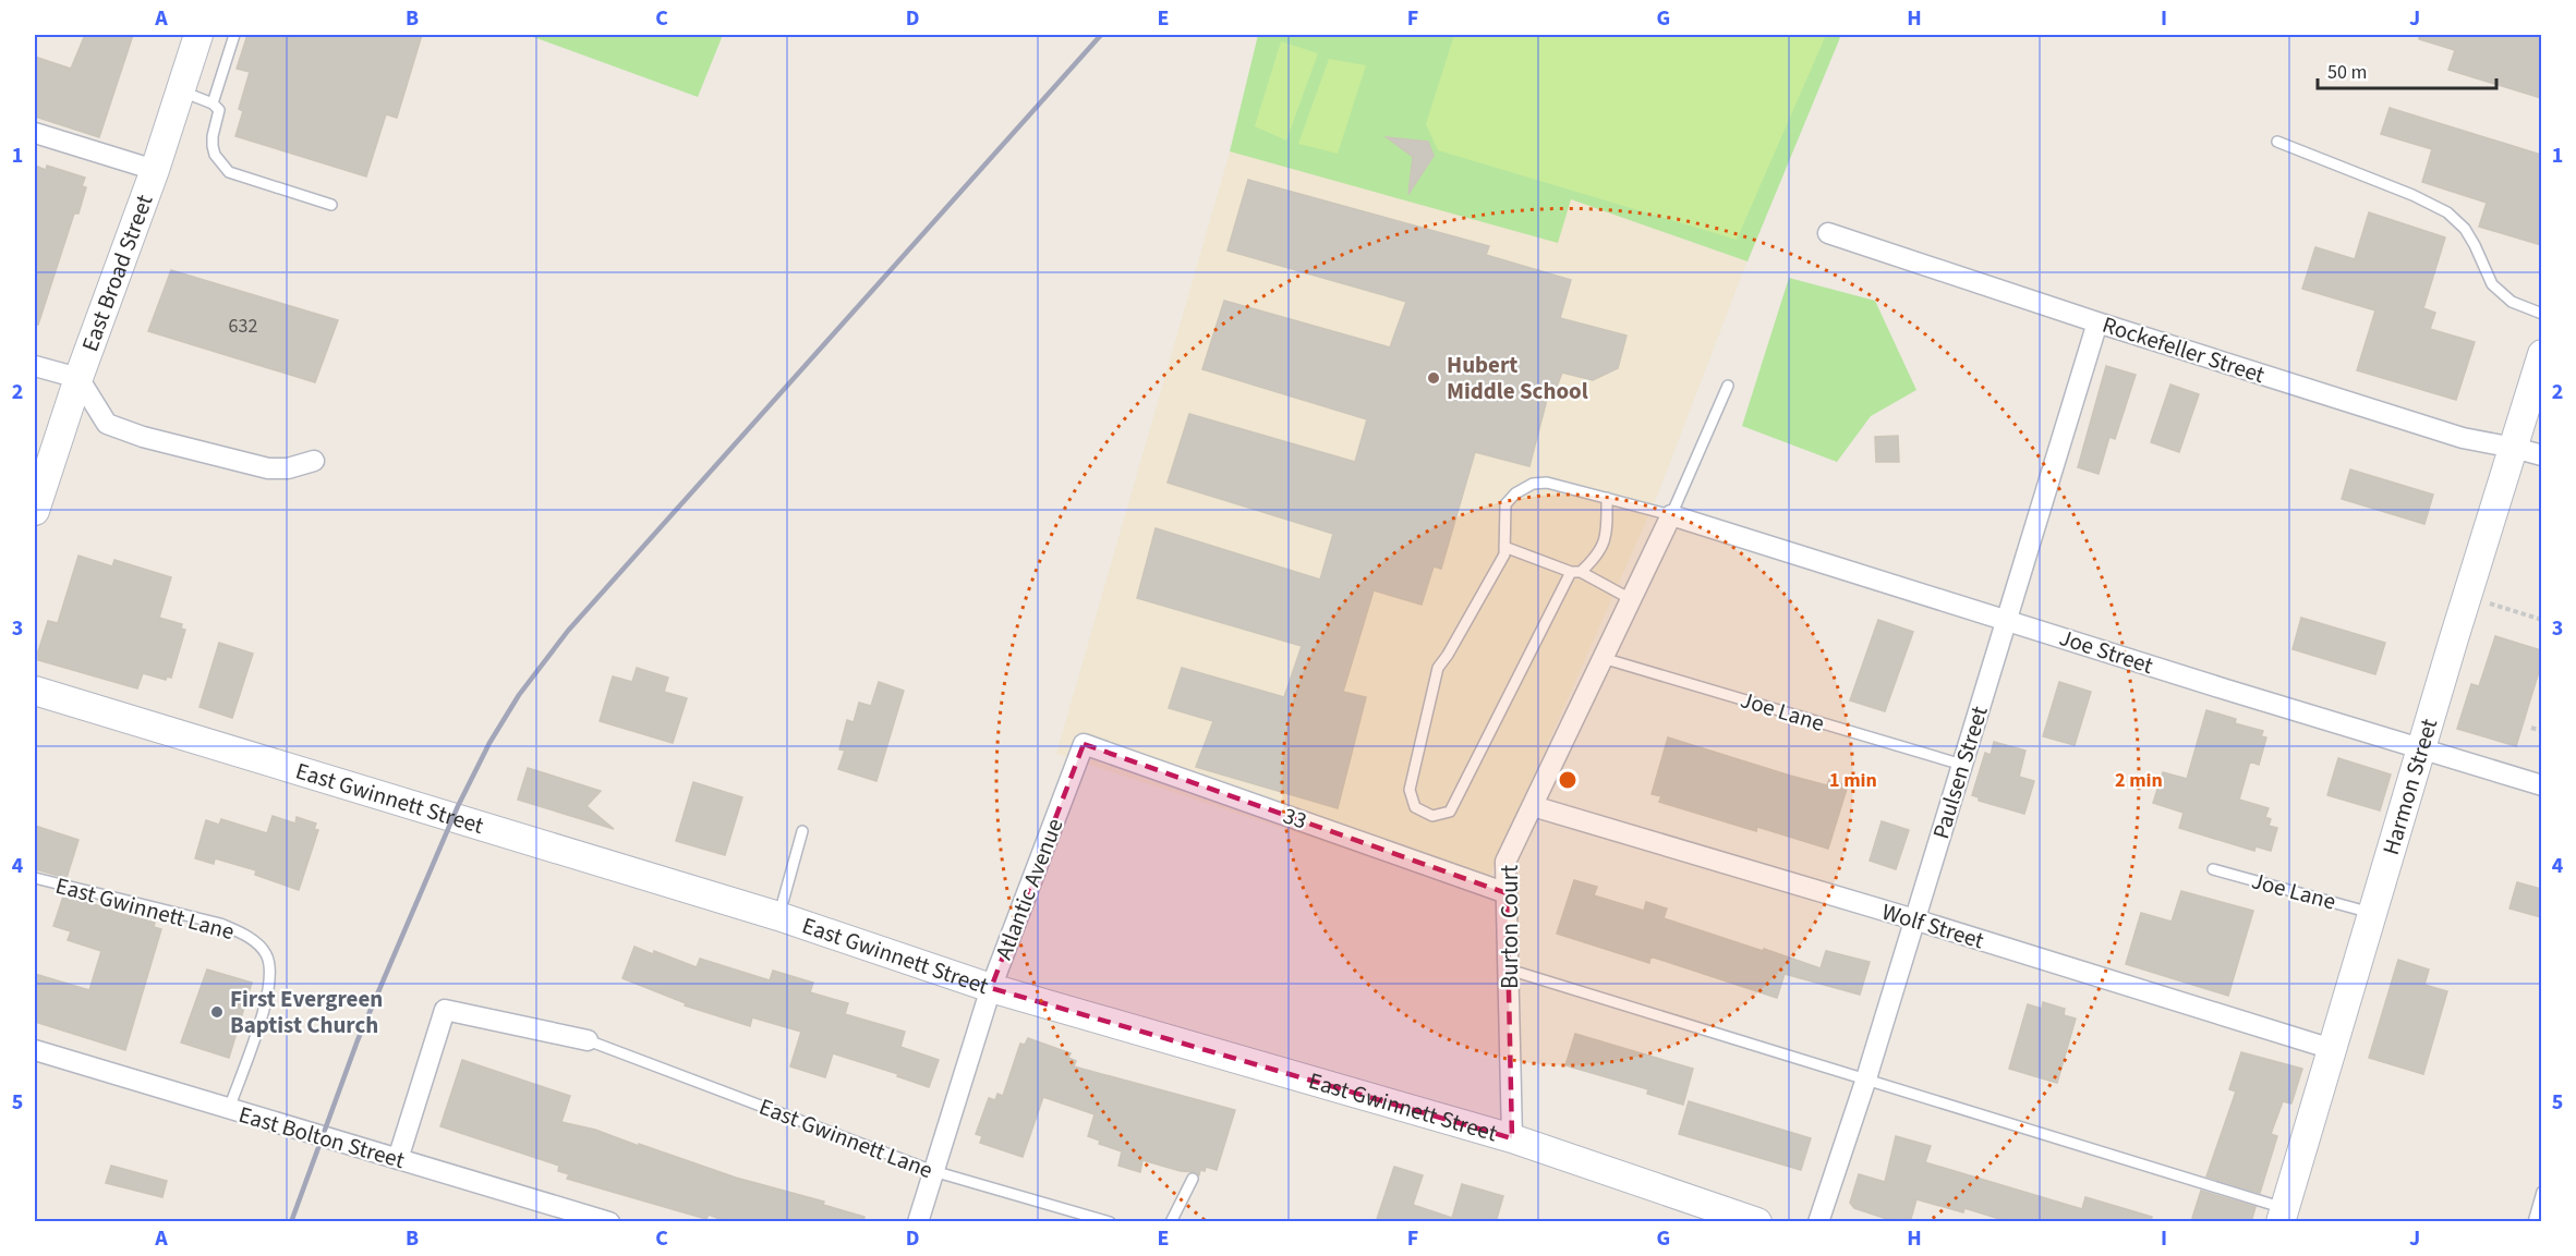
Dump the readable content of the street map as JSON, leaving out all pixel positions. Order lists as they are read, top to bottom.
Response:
{
  "streets": {
    "main road": ["East Broad Street", "Harmon Street", "East Gwinnett Street"],
    "street": [
      "Rockefeller Street",
      "Joe Street",
      "Paulsen Street",
      "33",
      "Atlantic Avenue",
      "Wolf Street",
      "Burton Court",
      "East Bolton Street"
    ],
    "lane": ["Joe Lane", "East Gwinnett Lane"]
  },
  "crossings": [
    ["Rockefeller Street", "Paulsen Street"],
    ["Rockefeller Street", "Harmon Street"],
    ["Joe Street", "Paulsen Street"],
    ["Joe Street", "Harmon Street"],
    ["Joe Street", "Burton Court"],
    ["Joe Lane", "Paulsen Street"],
    ["Joe Lane", "Harmon Street"],
    ["Joe Lane", "Burton Court"],
    ["Paulsen Street", "Wolf Street"],
    ["Harmon Street", "Wolf Street"],
    ["East Gwinnett Street", "Atlantic Avenue"],
    ["East Gwinnett Street", "Burton Court"],
    ["33", "Atlantic Avenue"],
    ["33", "Burton Court"],
    ["Atlantic Avenue", "East Gwinnett Lane"],
    ["East Gwinnett Lane", "East Bolton Street"],
    ["Wolf Street", "Burton Court"]
  ],
  "places": ["Hubert Middle School", "First Evergreen Baptist Church"],
  "house_numbers": ["632"],
  "scale_bar": "50 m",
  "grid": {
    "columns": [
      "A",
      "B",
      "C",
      "D",
      "E",
      "F",
      "G",
      "H",
      "I",
      "J"
    ],
    "rows": [
      "1",
      "2",
      "3",
      "4",
      "5"
    ]
  },
  "rings": ["1 min", "2 min"]
}
